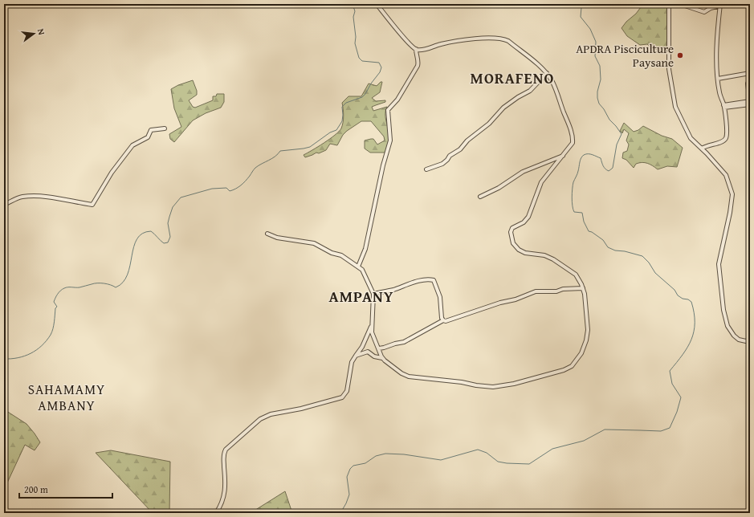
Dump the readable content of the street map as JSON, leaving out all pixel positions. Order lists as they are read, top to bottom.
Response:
{
  "districts": ["MORAFENO", "AMPANY", "SAHAMAMY AMBANY"],
  "places": ["APDRA Pisciculture Paysane"],
  "scale_bar": "200 m",
  "north": "right"
}
